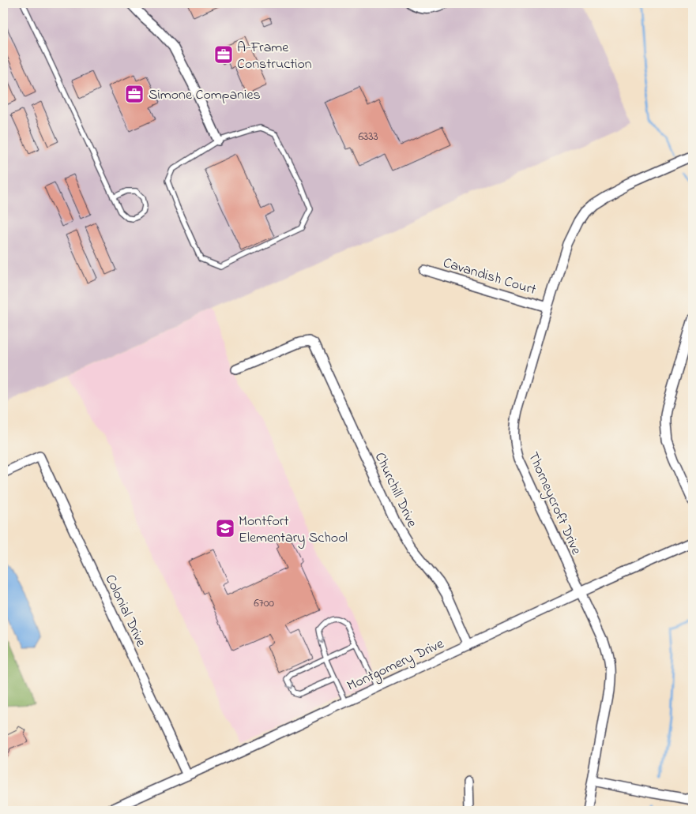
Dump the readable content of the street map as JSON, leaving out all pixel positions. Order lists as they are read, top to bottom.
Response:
{
  "streets": {
    "street": [
      "Cavandish Court",
      "Churchill Drive",
      "Thorneycroft Drive",
      "Colonial Drive",
      "Montgomery Drive"
    ]
  },
  "crossings": [
    ["Cavandish Court", "Thorneycroft Drive"],
    ["Churchill Drive", "Montgomery Drive"],
    ["Thorneycroft Drive", "Montgomery Drive"],
    ["Colonial Drive", "Montgomery Drive"]
  ],
  "places": {
    "office": ["A-Frame Construction", "Simone Companies"],
    "school or university": ["Montfort Elementary School"]
  },
  "house_numbers": ["6333", "6700"]
}
